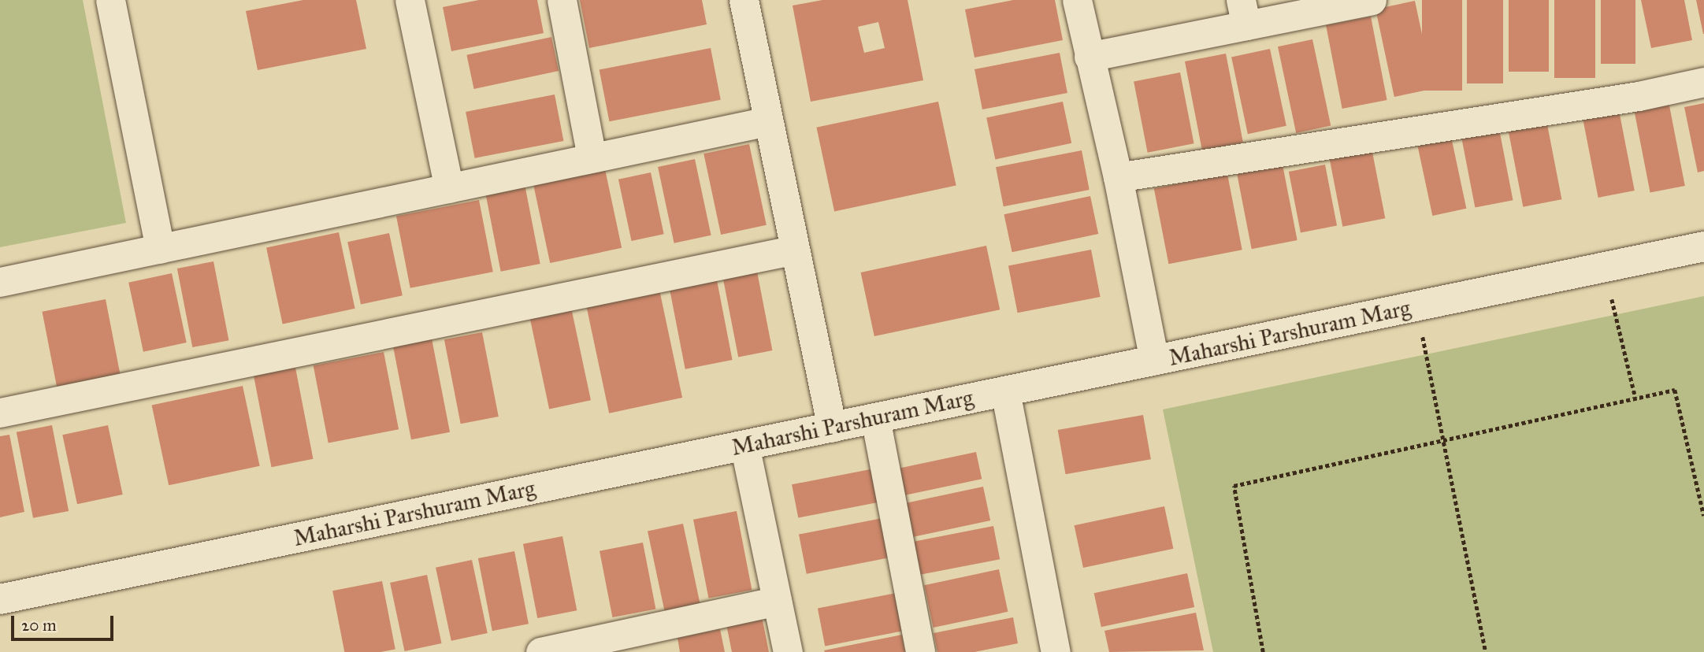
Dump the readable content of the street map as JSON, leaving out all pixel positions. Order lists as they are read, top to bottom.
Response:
{
  "streets": {
    "street": ["Maharshi Parshuram Marg"]
  },
  "scale_bar": "20 m"
}
